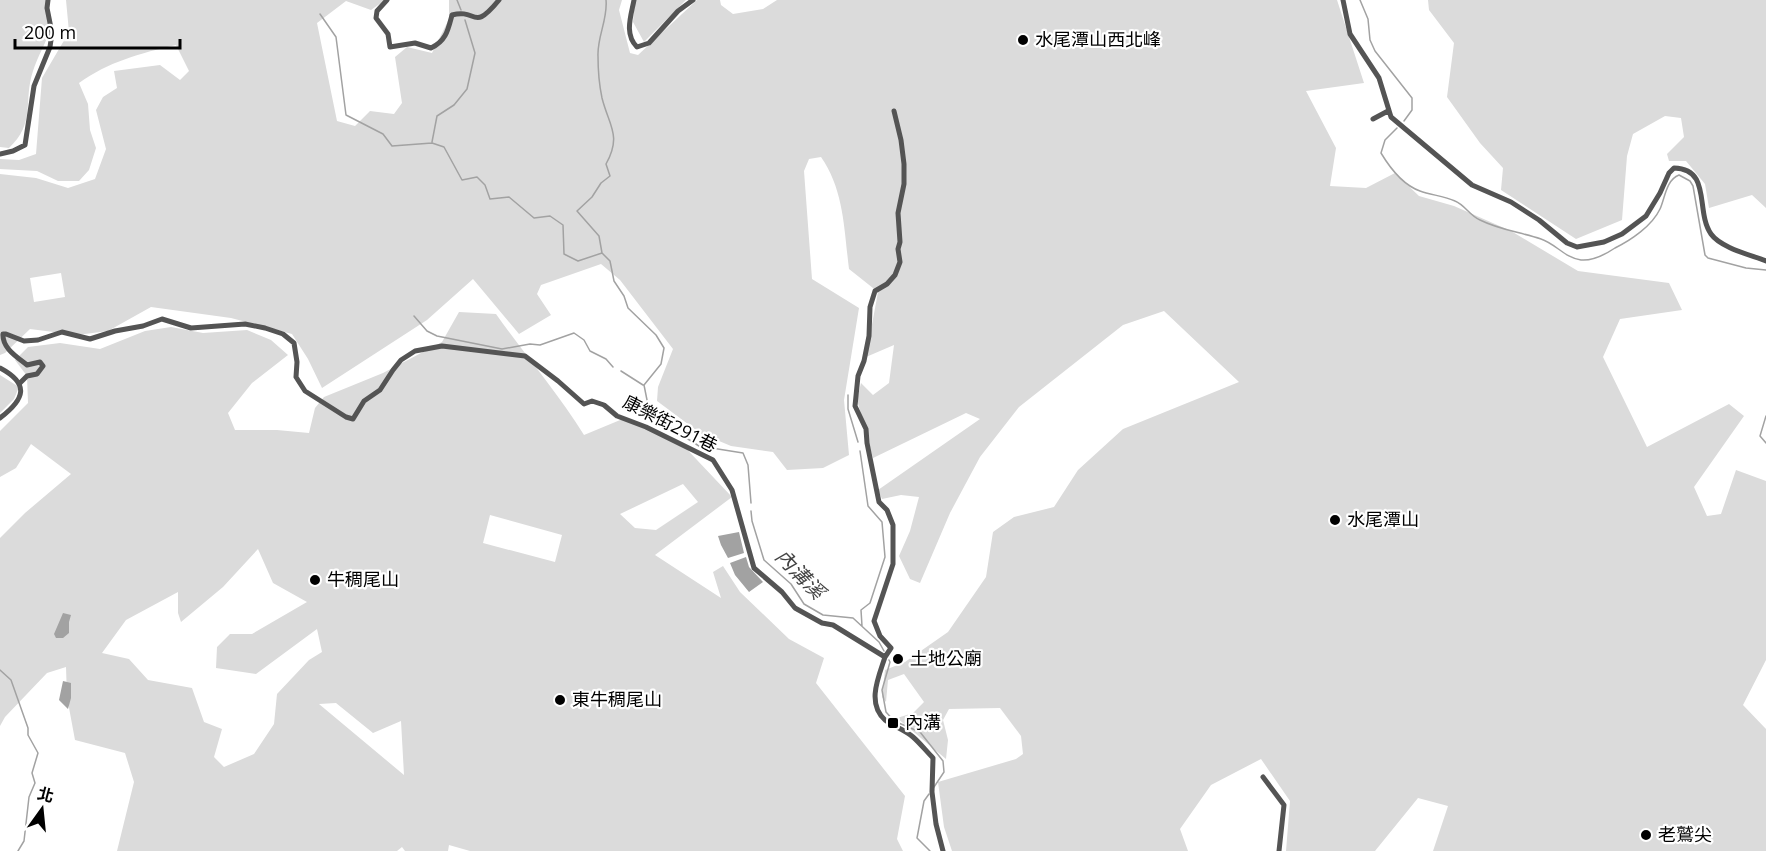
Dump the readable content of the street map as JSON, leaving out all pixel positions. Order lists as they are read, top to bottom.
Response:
{
  "streets": {
    "street": ["康樂街291巷"]
  },
  "water": ["內溝溪"],
  "places": {
    "other": [
      "水尾潭山西北峰",
      "水尾潭山",
      "牛稠尾山",
      "土地公廟",
      "東牛稠尾山",
      "老鷲尖"
    ],
    "transit": ["內溝"]
  },
  "scale_bar": "200 m",
  "north": "top"
}
